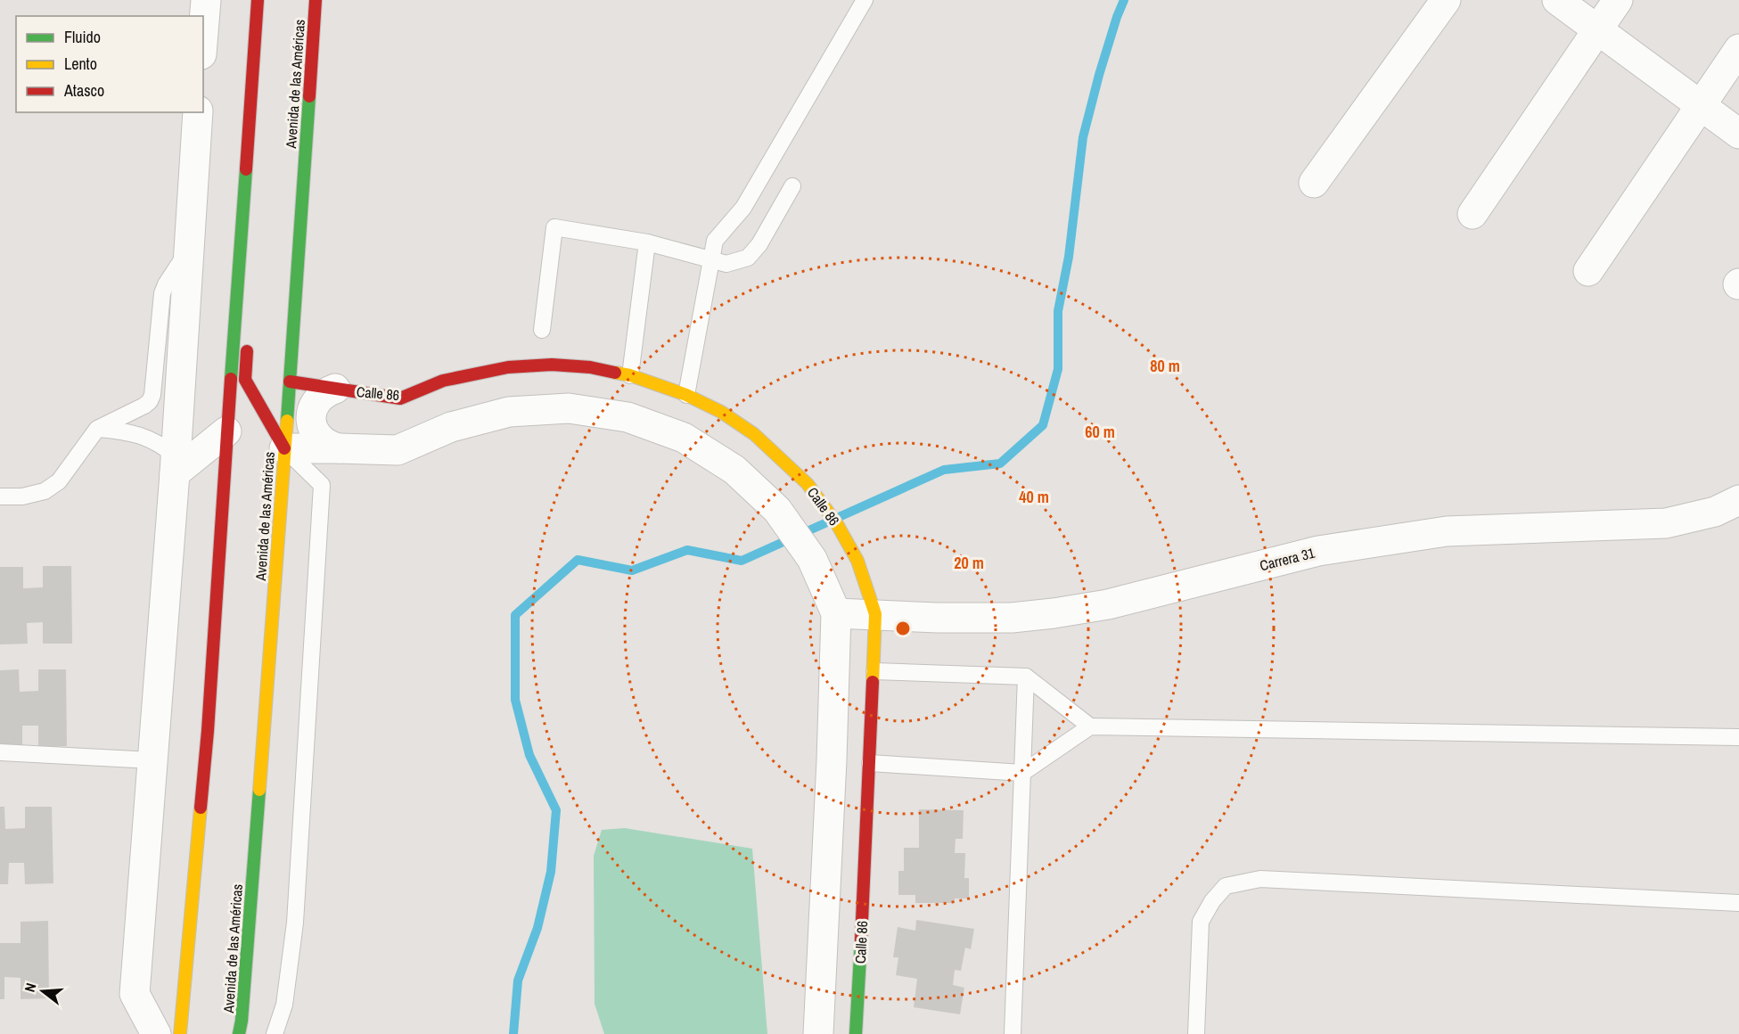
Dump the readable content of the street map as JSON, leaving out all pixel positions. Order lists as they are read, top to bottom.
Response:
{
  "streets": {
    "main road": ["Avenida de las Américas", "Calle 86"],
    "street": ["Carrera 31"]
  },
  "crossings": [
    ["Avenida de las Américas", "Calle 86"],
    ["Calle 86", "Carrera 31"]
  ],
  "legend": ["Fluido", "Lento", "Atasco"],
  "north": "left",
  "rings": [
    "80 m",
    "60 m",
    "40 m",
    "20 m"
  ]
}
